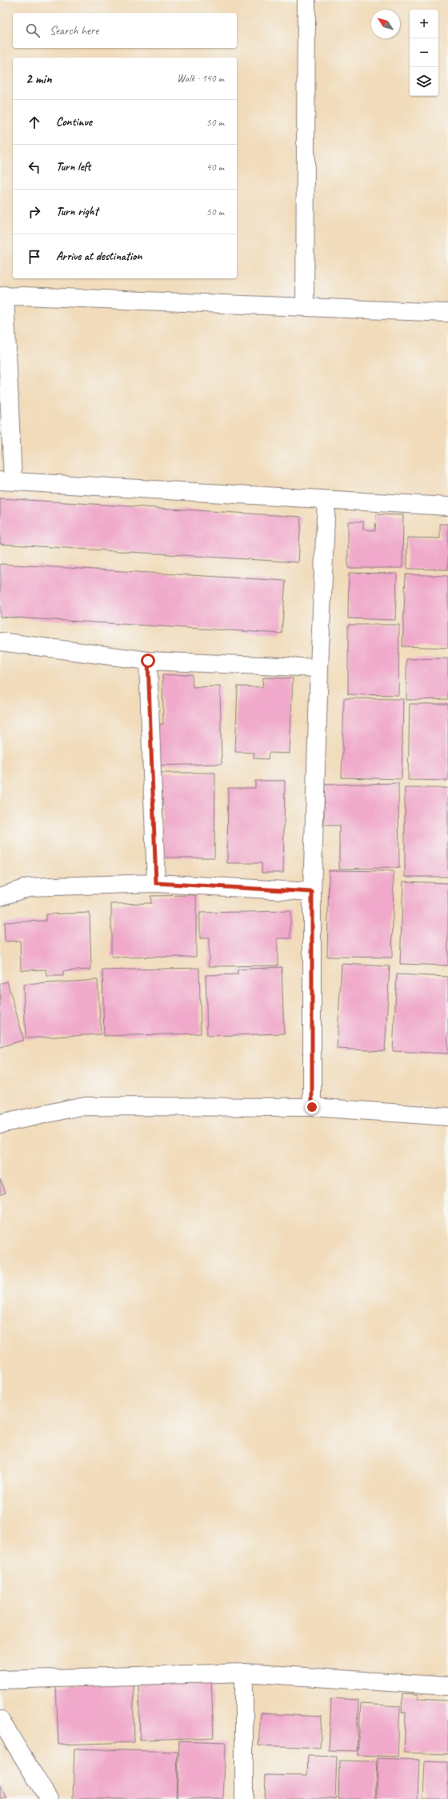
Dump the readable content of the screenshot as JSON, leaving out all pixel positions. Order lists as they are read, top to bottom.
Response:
{
  "north": "top left",
  "page": {
    "map_buttons": ["+", "−"],
    "search": "Search here",
    "heading": ["2 min", "Walk · 140 m"],
    "list": [
      ["Continue", "50 m"],
      ["Turn left", "40 m"],
      ["Turn right", "50 m"],
      "Arrive at destination"
    ]
  }
}
